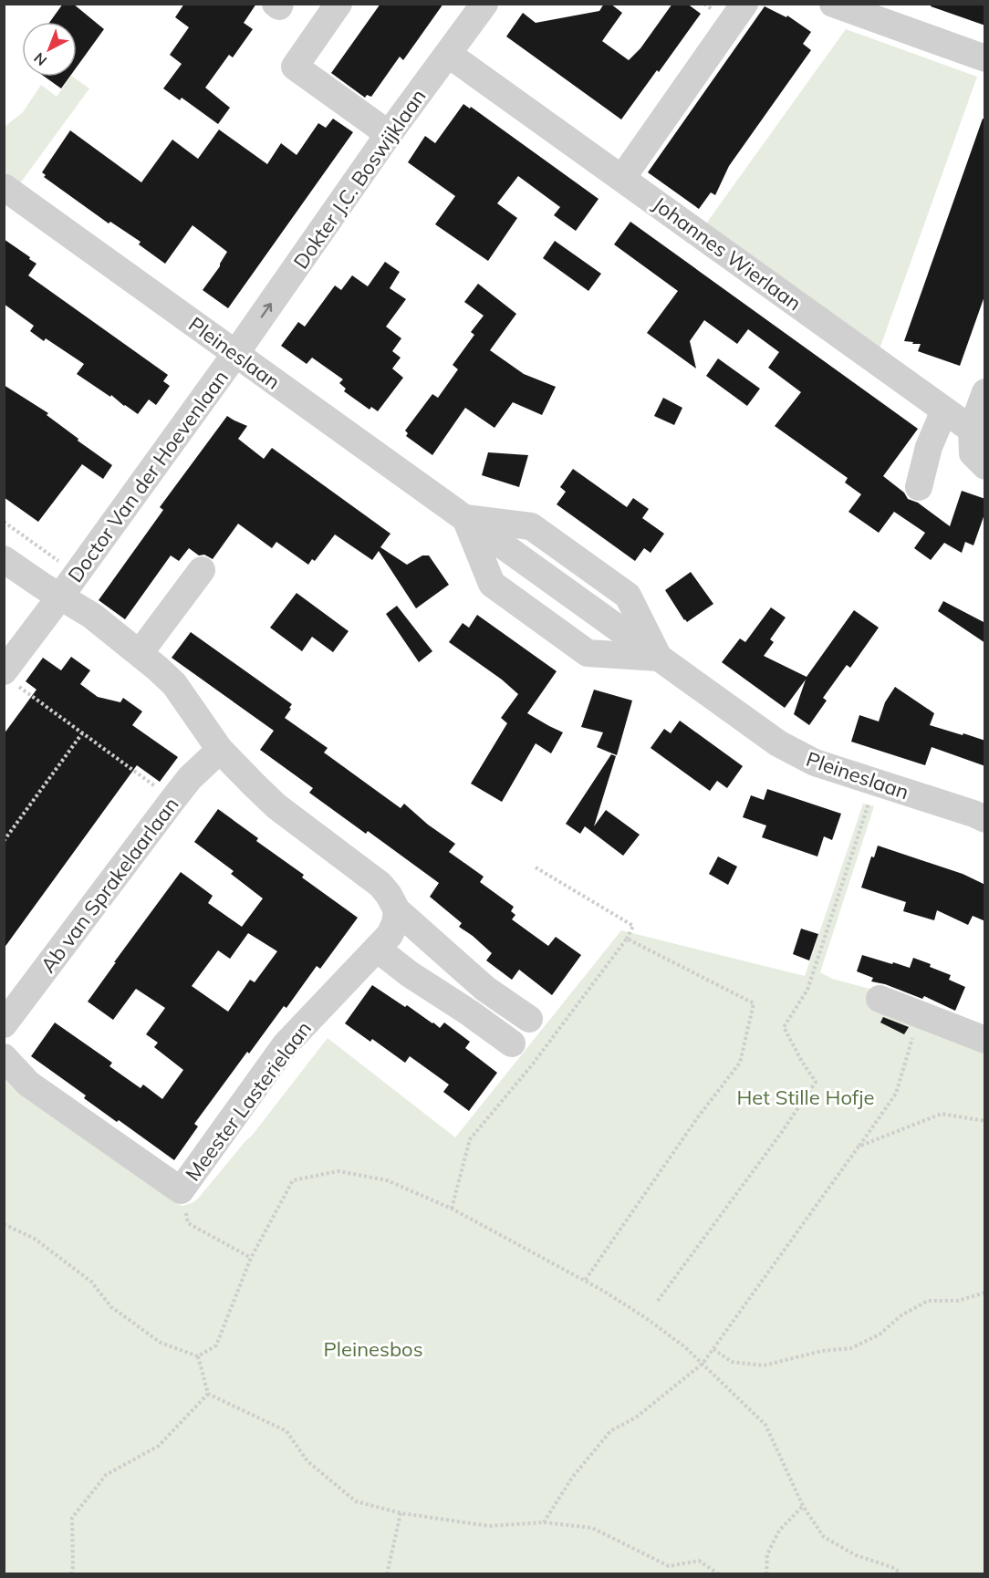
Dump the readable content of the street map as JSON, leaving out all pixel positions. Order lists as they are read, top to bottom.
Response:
{
  "streets": {
    "street": [
      "Dokter J.C. Boswijklaan",
      "Johannes Wierlaan",
      "Pleineslaan",
      "Doctor Van der Hoevenlaan",
      "Ab van Sprakelaarlaan",
      "Meester Lasterielaan"
    ]
  },
  "crossings": [
    ["Dokter J.C. Boswijklaan", "Johannes Wierlaan"],
    ["Dokter J.C. Boswijklaan", "Pleineslaan"],
    ["Dokter J.C. Boswijklaan", "Doctor Van der Hoevenlaan"],
    ["Pleineslaan", "Doctor Van der Hoevenlaan"]
  ],
  "one_way": ["Dokter J.C. Boswijklaan"],
  "parks": ["Het Stille Hofje", "Pleinesbos"],
  "north": "bottom left"
}
